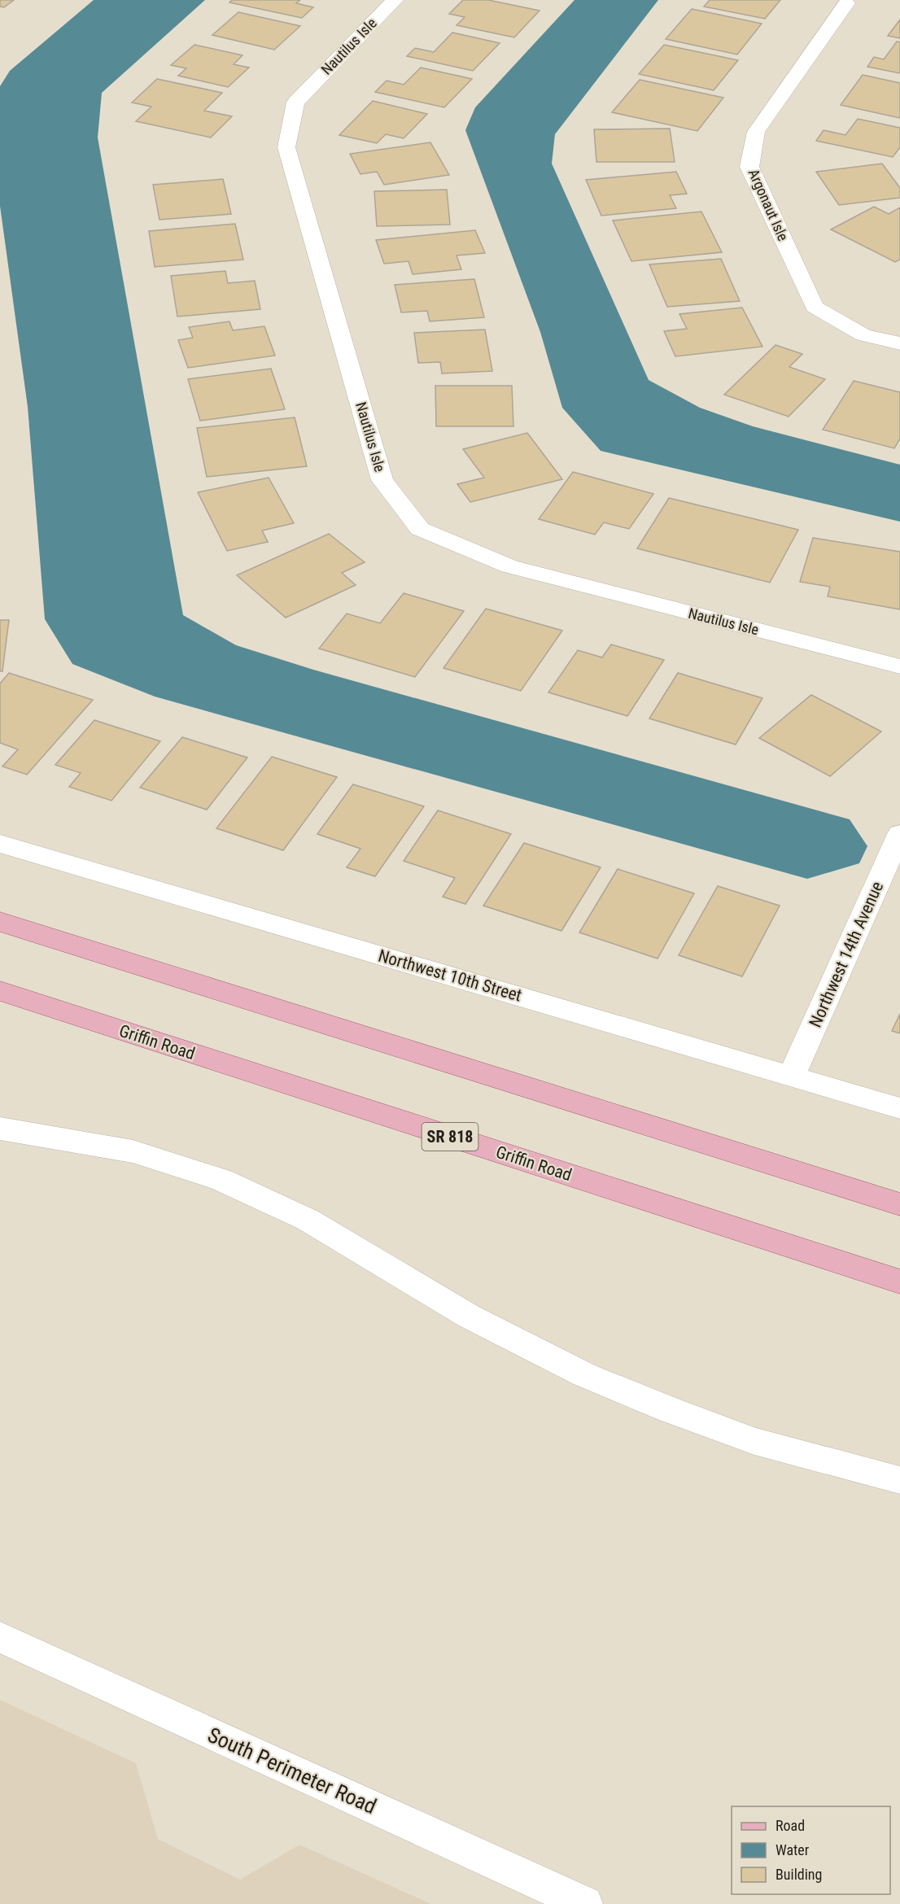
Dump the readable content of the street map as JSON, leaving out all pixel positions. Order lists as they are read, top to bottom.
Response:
{
  "streets": {
    "main road": ["Griffin Road", "SR 818"],
    "street": [
      "Nautilus Isle",
      "Argonaut Isle",
      "Northwest 14th Avenue",
      "Northwest 10th Street",
      "South Perimeter Road"
    ]
  },
  "crossings": [
    ["Northwest 14th Avenue", "Northwest 10th Street"]
  ],
  "legend": ["Road", "Water", "Building"]
}
